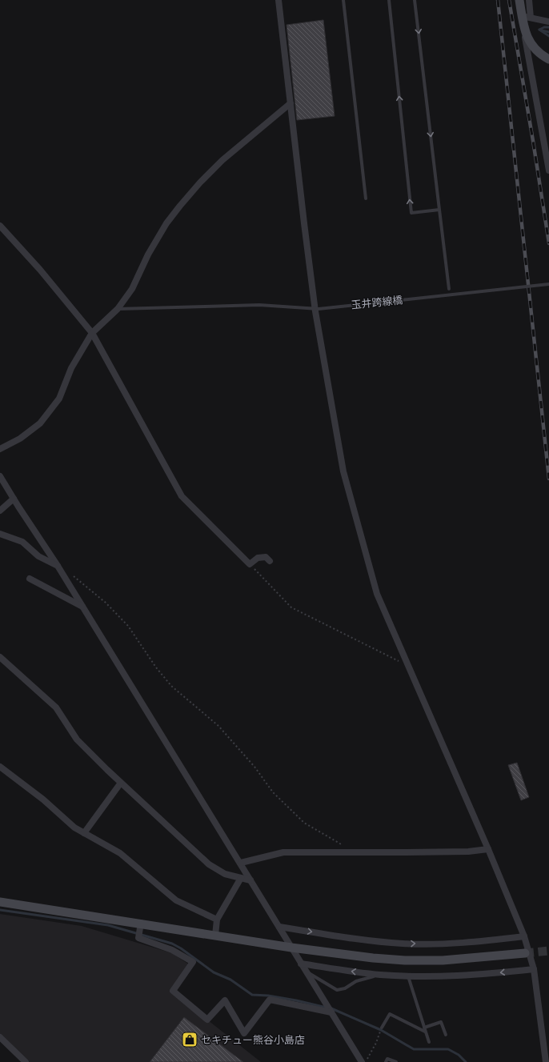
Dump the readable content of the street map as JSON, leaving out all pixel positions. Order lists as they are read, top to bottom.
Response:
{
  "streets": {
    "lane": ["玉井跨線橋"]
  },
  "places": {
    "shop": ["セキチュー熊谷小島店"]
  }
}
